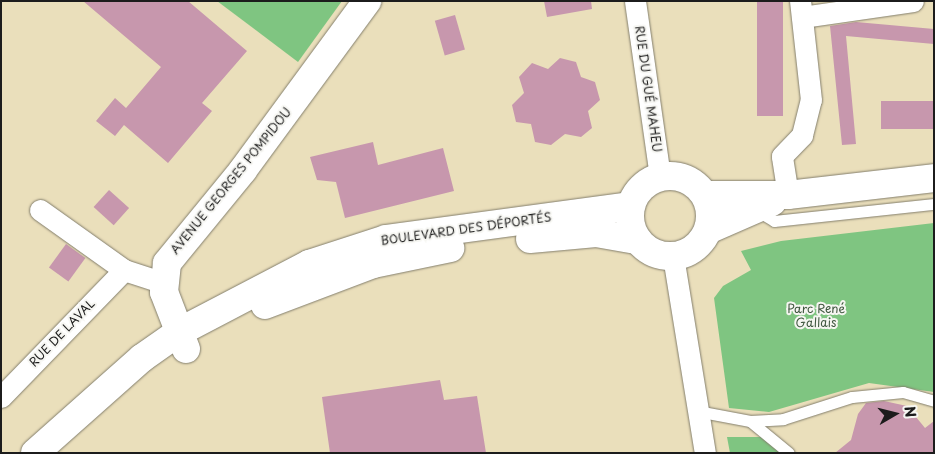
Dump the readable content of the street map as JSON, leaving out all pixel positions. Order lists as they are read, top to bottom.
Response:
{
  "streets": {
    "street": [
      "RUE DU GUÉ MAHEU",
      "AVENUE GEORGES POMPIDOU",
      "BOULEVARD DES DÉPORTÉS",
      "RUE DE LAVAL"
    ]
  },
  "crossings": [
    ["RUE DU GUÉ MAHEU", "BOULEVARD DES DÉPORTÉS"]
  ],
  "parks": ["Parc René Gallais"],
  "north": "right"
}
